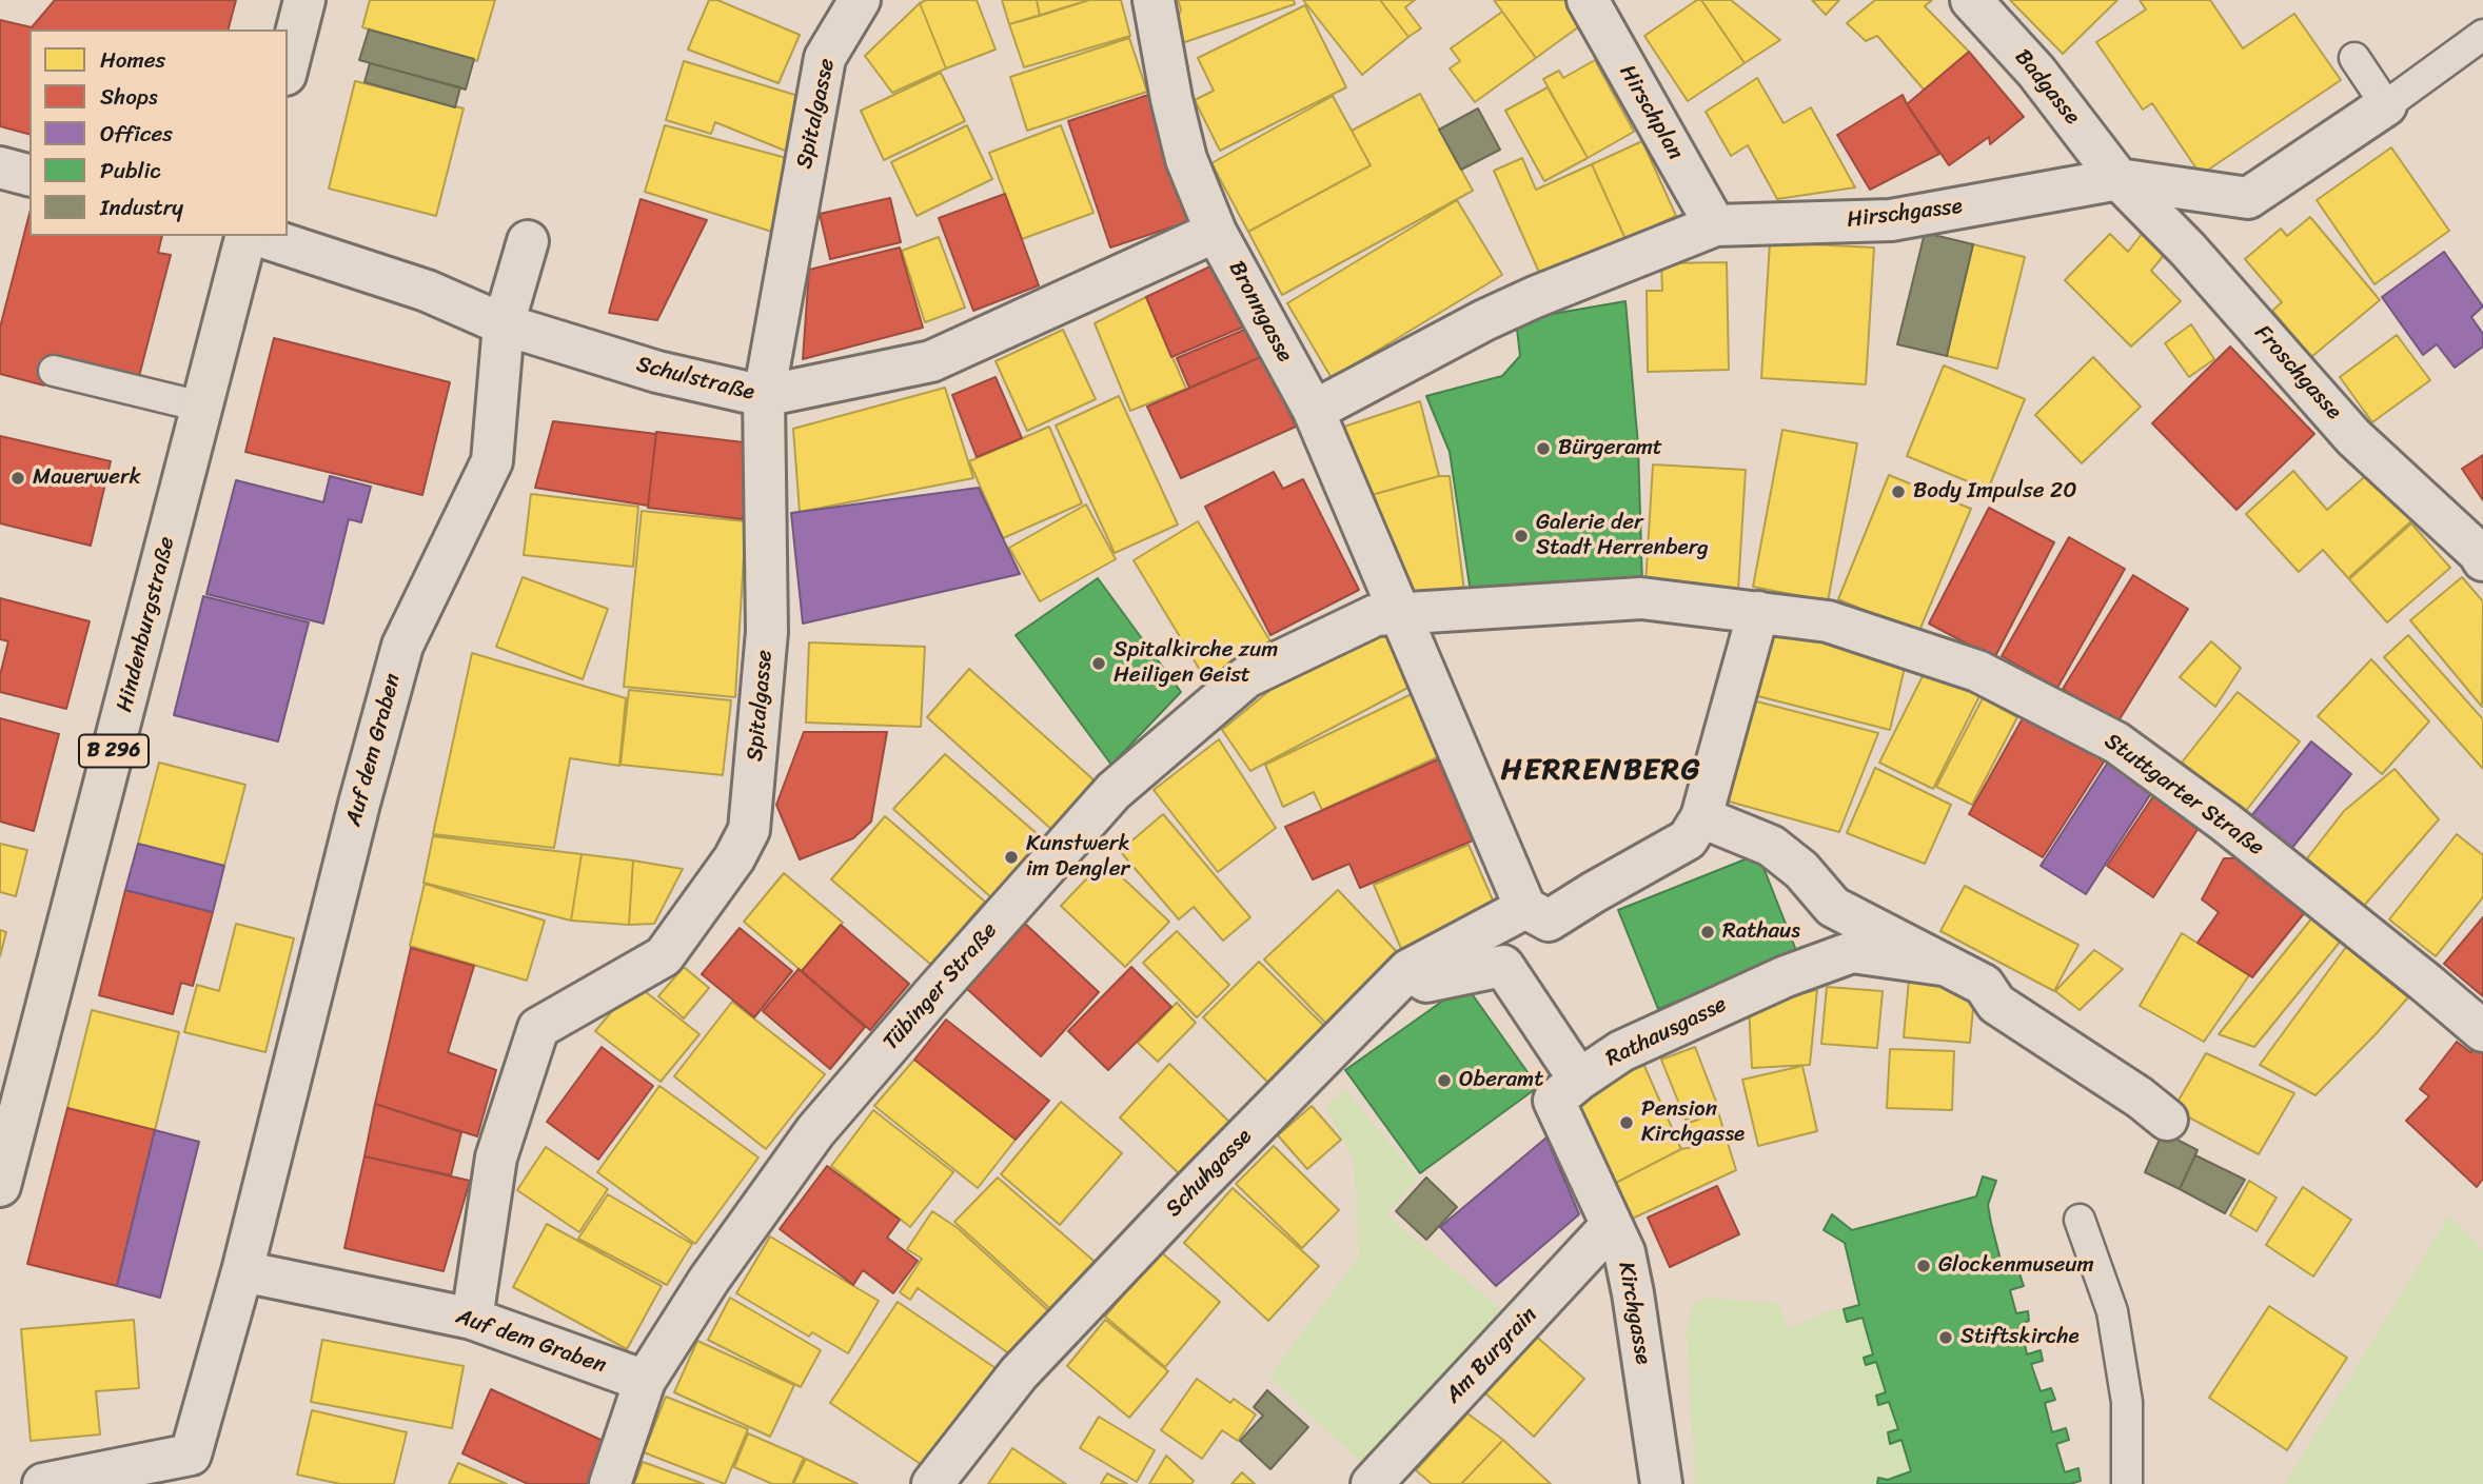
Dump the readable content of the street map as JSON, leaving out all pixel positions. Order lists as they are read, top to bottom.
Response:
{
  "streets": {
    "main road": ["Hindenburgstraße", "B 296"],
    "street": [
      "Badgasse",
      "Hirschplan",
      "Spitalgasse",
      "Hirschgasse",
      "Bronngasse",
      "Froschgasse",
      "Schulstraße",
      "Auf dem Graben",
      "Stuttgarter Straße",
      "Tübinger Straße",
      "Rathausgasse",
      "Schuhgasse",
      "Kirchgasse",
      "Am Burgrain"
    ]
  },
  "crossings": [
    ["Badgasse", "Hirschgasse"],
    ["Badgasse", "Froschgasse"],
    ["Hirschplan", "Hirschgasse"],
    ["Spitalgasse", "Schulstraße"],
    ["Spitalgasse", "Auf dem Graben"],
    ["Hirschgasse", "Bronngasse"],
    ["Hirschgasse", "Froschgasse"],
    ["Bronngasse", "Schulstraße"],
    ["Bronngasse", "Stuttgarter Straße"],
    ["Bronngasse", "Tübinger Straße"],
    ["Bronngasse", "Schuhgasse"],
    ["Schulstraße", "Auf dem Graben"],
    ["Auf dem Graben", "Tübinger Straße"],
    ["Stuttgarter Straße", "Tübinger Straße"],
    ["Rathausgasse", "Kirchgasse"],
    ["Kirchgasse", "Am Burgrain"]
  ],
  "districts": ["HERRENBERG"],
  "places": [
    "Bürgeramt",
    "Mauerwerk",
    "Body Impulse 20",
    "Galerie der Stadt Herrenberg",
    "Spitalkirche zum Heiligen Geist",
    "Kunstwerk im Dengler",
    "Rathaus",
    "Oberamt",
    "Pension Kirchgasse",
    "Glockenmuseum",
    "Stiftskirche"
  ],
  "legend": [
    "Homes",
    "Shops",
    "Offices",
    "Public",
    "Industry"
  ]
}
